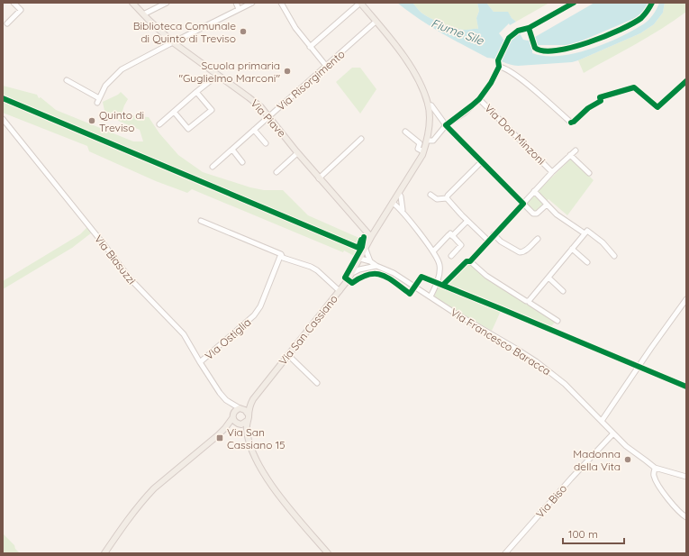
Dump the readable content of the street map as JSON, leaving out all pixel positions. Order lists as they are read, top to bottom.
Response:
{
  "streets": {
    "main road": ["Via Piave", "Via San Cassiano"],
    "street": [
      "Via Risorgimento",
      "Via Don Minzoni",
      "Via Biasuzzi",
      "Via Ostiglia",
      "Via Francesco Baracca",
      "Via Biso"
    ]
  },
  "crossings": [
    ["Via Risorgimento", "Via Piave"],
    ["Via Risorgimento", "Via San Cassiano"],
    ["Via Piave", "Via San Cassiano"],
    ["Via Biasuzzi", "Via San Cassiano"],
    ["Via Biasuzzi", "Via Ostiglia"],
    ["Via San Cassiano", "Via Francesco Baracca"],
    ["Via Francesco Baracca", "Via Biso"]
  ],
  "water": ["Fiume Sile"],
  "places": {
    "other": [
      "Biblioteca Comunale di Quinto di Treviso",
      "Scuola primaria \"Guglielmo Marconi\"",
      "Quinto di Treviso",
      "Madonna della Vita"
    ],
    "transit": ["Via San Cassiano 15"]
  },
  "scale_bar": "100 m"
}
